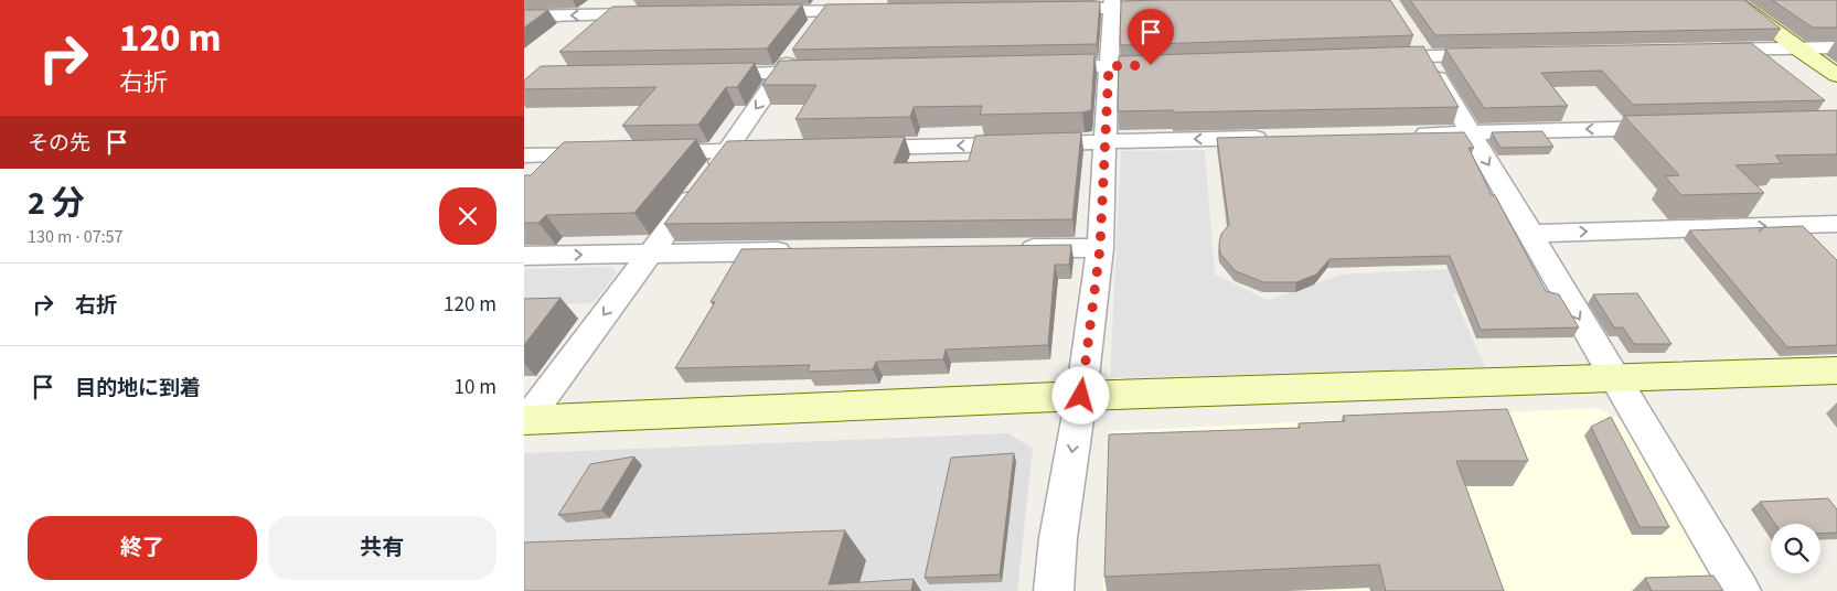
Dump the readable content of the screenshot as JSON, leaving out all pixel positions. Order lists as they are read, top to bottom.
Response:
{
  "page": {
    "turn": ["120 m", "右折"],
    "then": "その先",
    "heading": ["2 分", "130 m · 07:57"],
    "list": [
      {
        "name": "右折",
        "value": "120 m"
      },
      {
        "name": "目的地に到着",
        "value": "10 m"
      }
    ],
    "buttons": ["終了", "共有"]
  }
}
